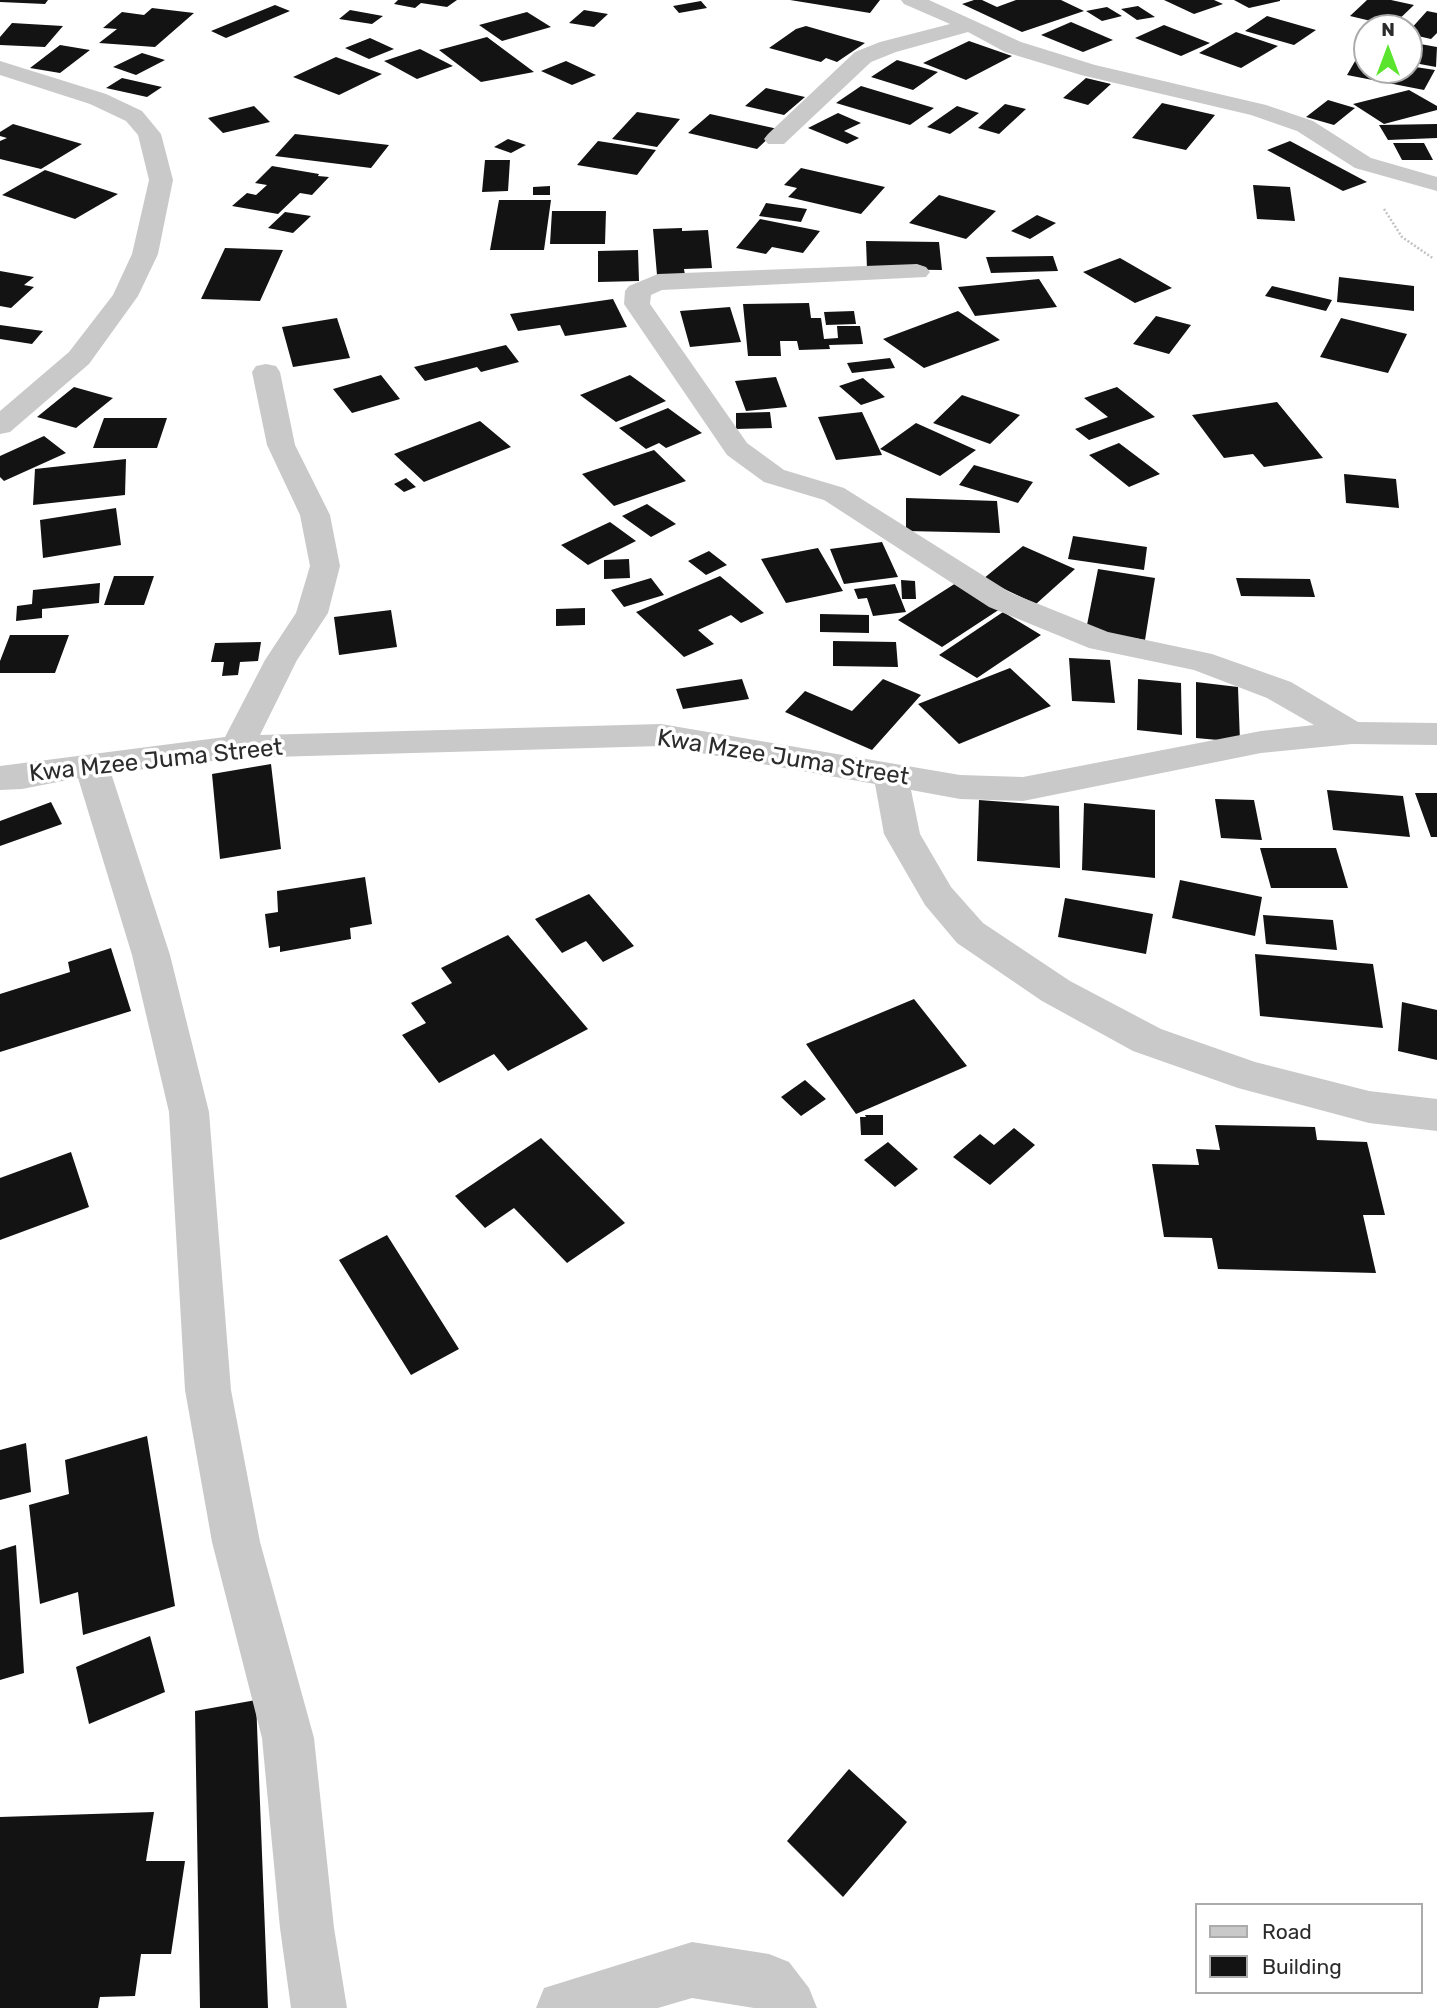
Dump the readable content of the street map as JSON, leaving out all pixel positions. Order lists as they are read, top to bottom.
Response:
{
  "streets": {
    "street": ["Kwa Mzee Juma Street"]
  },
  "legend": ["Road", "Building"],
  "north": "top"
}
